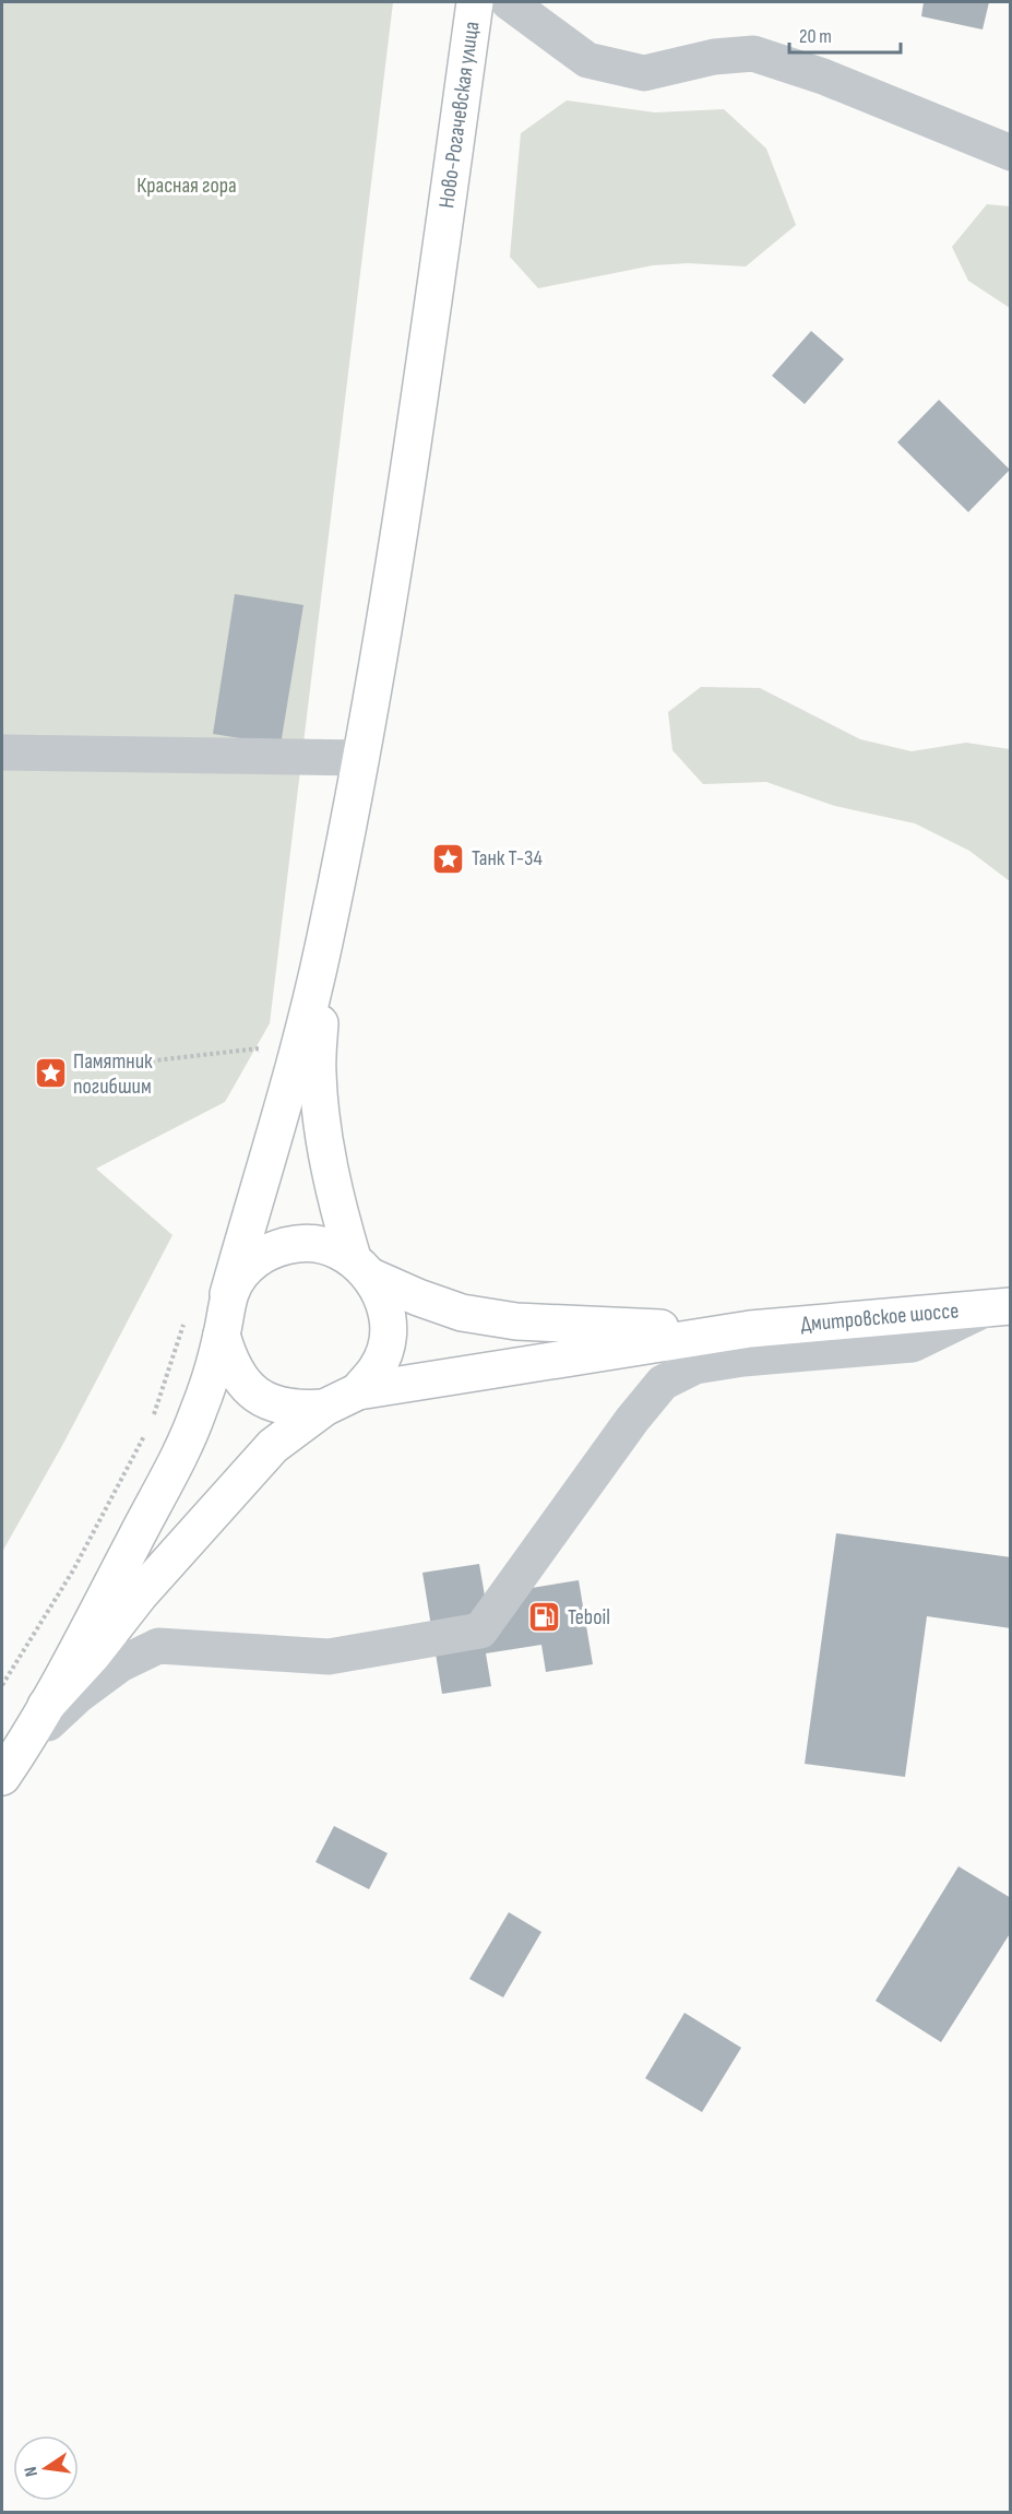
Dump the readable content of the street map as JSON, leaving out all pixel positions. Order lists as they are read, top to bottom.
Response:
{
  "streets": {
    "main road": ["Ново-Рогачевская улица", "Дмитровское шоссе"]
  },
  "parks": ["Красная гора"],
  "places": {
    "place": ["Танк Т-34", "Памятник погибшим"],
    "fuel station": ["Teboil"]
  },
  "scale_bar": "20 m",
  "north": "left"
}
